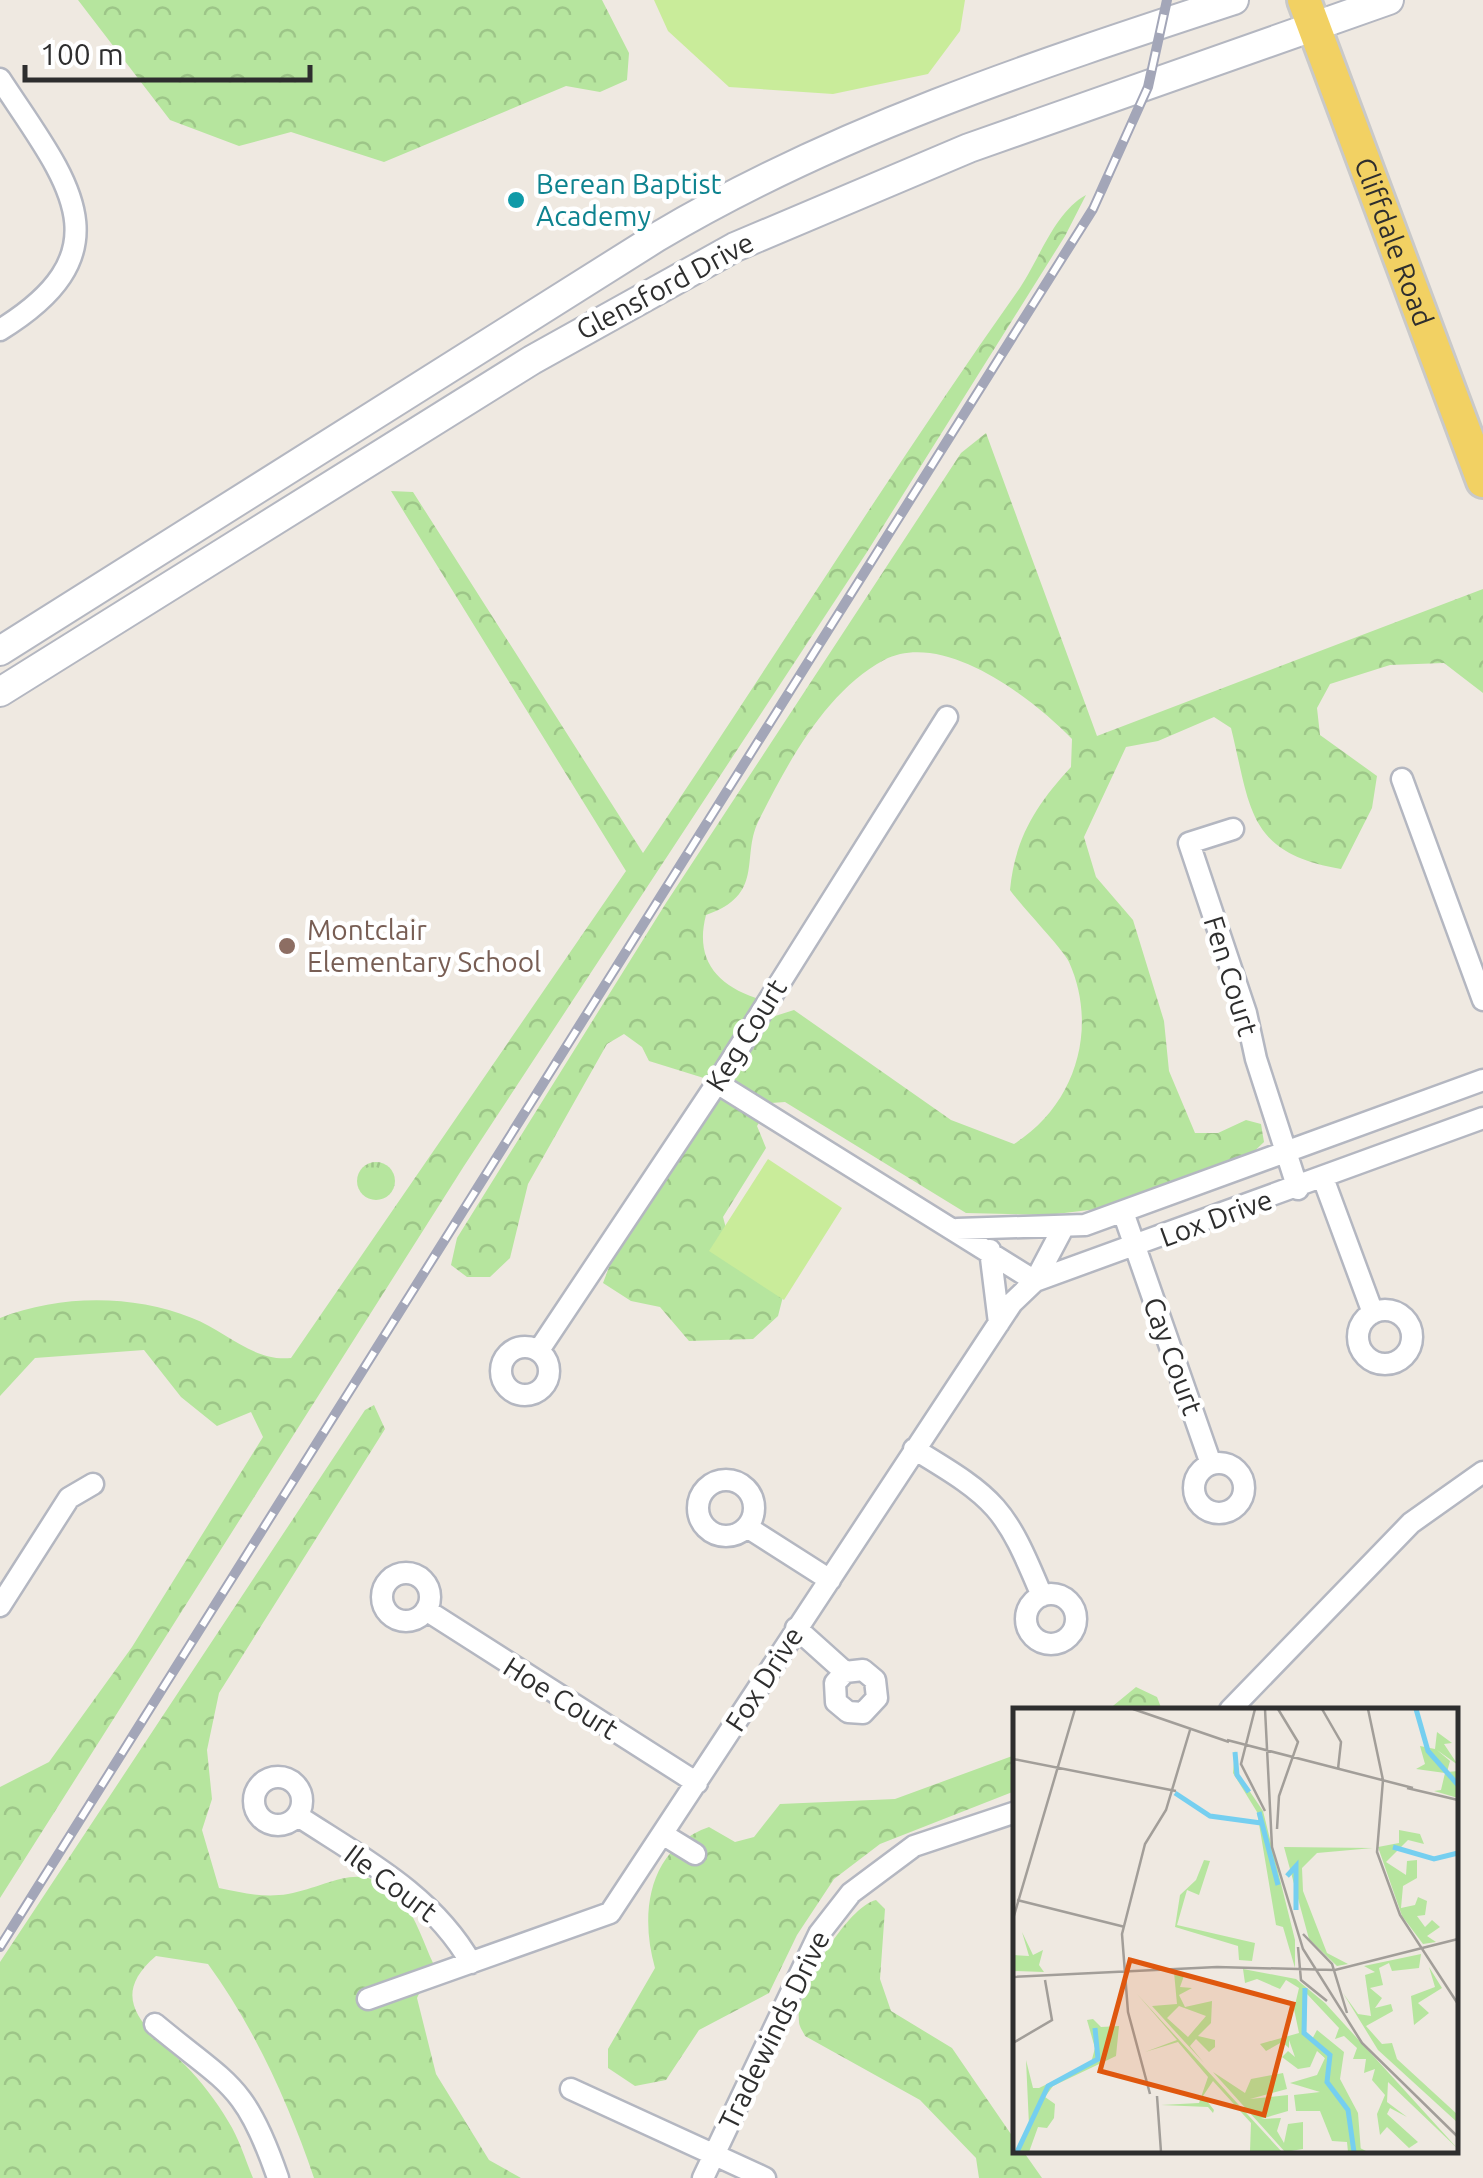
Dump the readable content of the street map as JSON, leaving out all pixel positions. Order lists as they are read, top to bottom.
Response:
{
  "streets": {
    "main road": ["Cliffdale Road", "Glensford Drive"],
    "street": [
      "Fen Court",
      "Keg Court",
      "Lox Drive",
      "Cay Court",
      "Fox Drive",
      "Hoe Court",
      "Ile Court",
      "Tradewinds Drive"
    ]
  },
  "crossings": [
    ["Cliffdale Road", "Glensford Drive"],
    ["Fen Court", "Lox Drive"],
    ["Lox Drive", "Cay Court"],
    ["Lox Drive", "Fox Drive"],
    ["Fox Drive", "Hoe Court"],
    ["Fox Drive", "Ile Court"]
  ],
  "places": ["Berean Baptist Academy", "Montclair Elementary School"],
  "scale_bar": "100 m"
}
